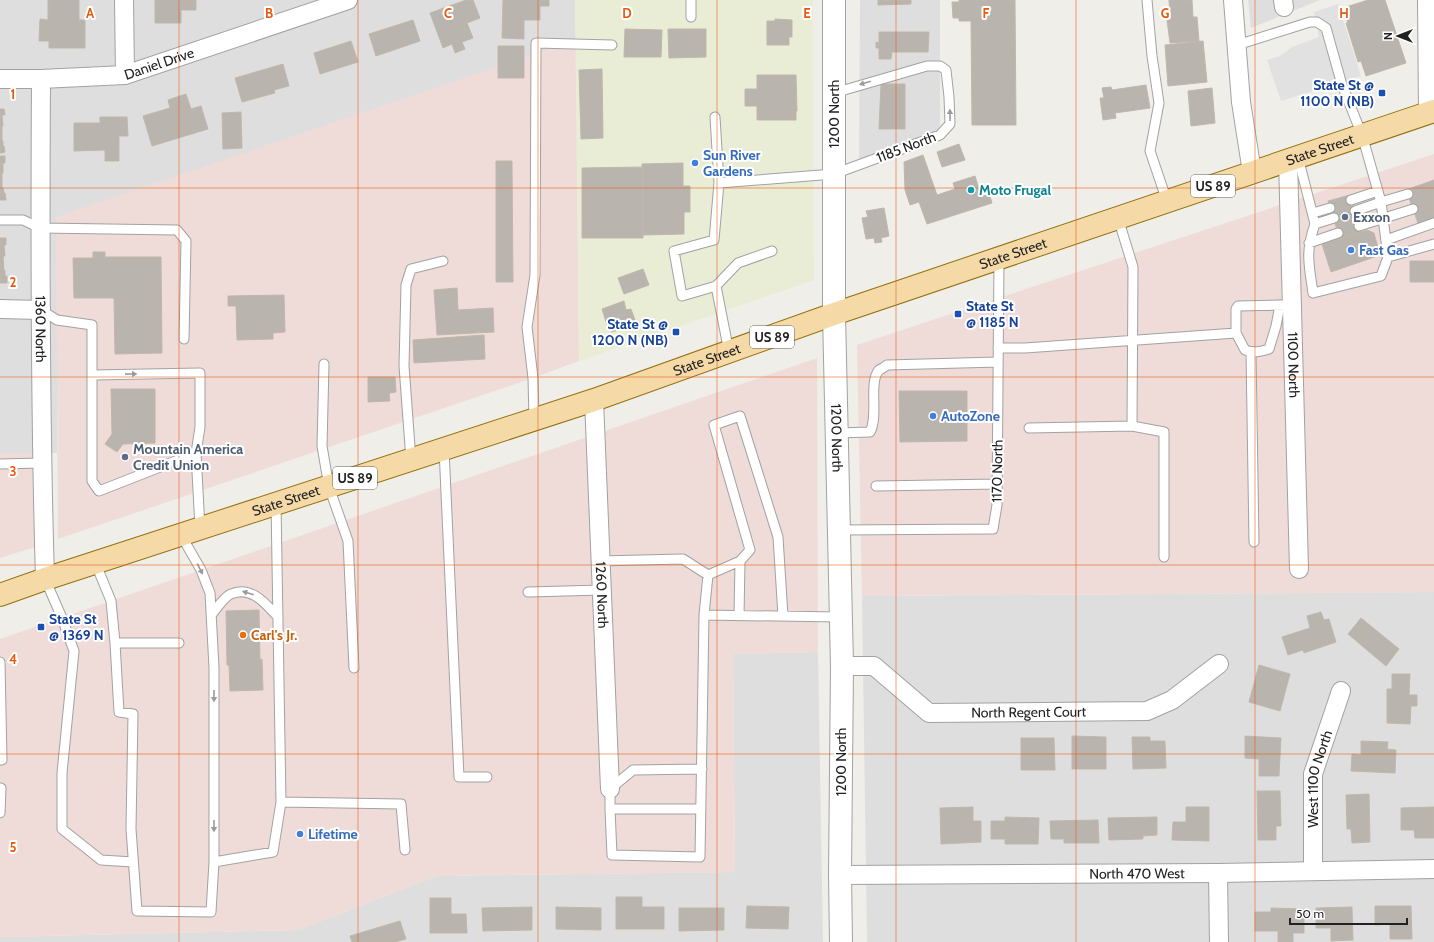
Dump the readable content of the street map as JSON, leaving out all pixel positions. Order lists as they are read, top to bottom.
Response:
{
  "streets": {
    "main road": ["State Street", "US 89"],
    "street": [
      "Daniel Drive",
      "1200 North",
      "1360 North",
      "1100 North",
      "1260 North",
      "North Regent Court",
      "West 1100 North",
      "North 470 West"
    ],
    "lane": ["1185 North", "1170 North"]
  },
  "crossings": [
    ["Daniel Drive", "1360 North"],
    ["1200 North", "1185 North"],
    ["1200 North", "State Street"],
    ["1200 North", "1170 North"],
    ["1200 North", "North Regent Court"],
    ["1200 North", "North 470 West"],
    ["State Street", "1360 North"],
    ["State Street", "1100 North"],
    ["State Street", "1170 North"],
    ["State Street", "1260 North"],
    ["West 1100 North", "North 470 West"]
  ],
  "places": {
    "transit": [
      "State St @ 1100 N (NB)",
      "State St @ 1185 N",
      "State St @ 1200 N (NB)",
      "State St @ 1369 N"
    ],
    "other": [
      "Sun River Gardens",
      "Moto Frugal",
      "Exxon",
      "Fast Gas",
      "AutoZone",
      "Mountain America Credit Union",
      "Carl's Jr.",
      "Lifetime"
    ]
  },
  "scale_bar": "50 m",
  "north": "left",
  "grid": {
    "columns": [
      "A",
      "B",
      "C",
      "D",
      "E",
      "F",
      "G",
      "H"
    ],
    "rows": [
      "1",
      "2",
      "3",
      "4",
      "5"
    ]
  }
}
